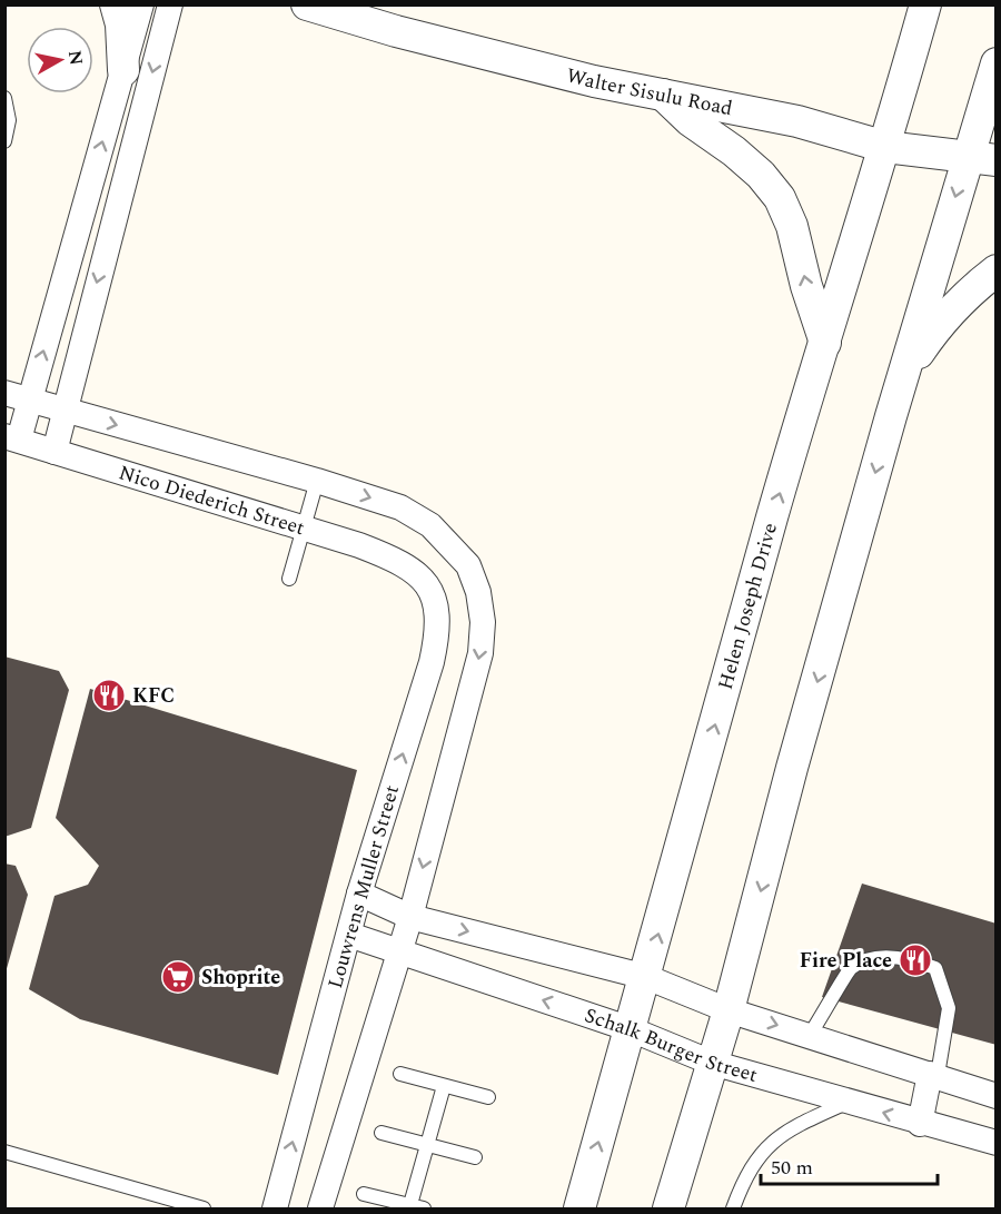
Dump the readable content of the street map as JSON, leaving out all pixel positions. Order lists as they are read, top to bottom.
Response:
{
  "streets": {
    "street": [
      "Walter Sisulu Road",
      "Nico Diederich Street",
      "Helen Joseph Drive",
      "Louwrens Muller Street",
      "Schalk Burger Street"
    ]
  },
  "crossings": [
    ["Walter Sisulu Road", "Helen Joseph Drive"],
    ["Nico Diederich Street", "Louwrens Muller Street"],
    ["Helen Joseph Drive", "Schalk Burger Street"],
    ["Louwrens Muller Street", "Schalk Burger Street"]
  ],
  "places": {
    "restaurant": ["KFC", "Fire Place"],
    "supermarket": ["Shoprite"]
  },
  "scale_bar": "50 m",
  "north": "right"
}
